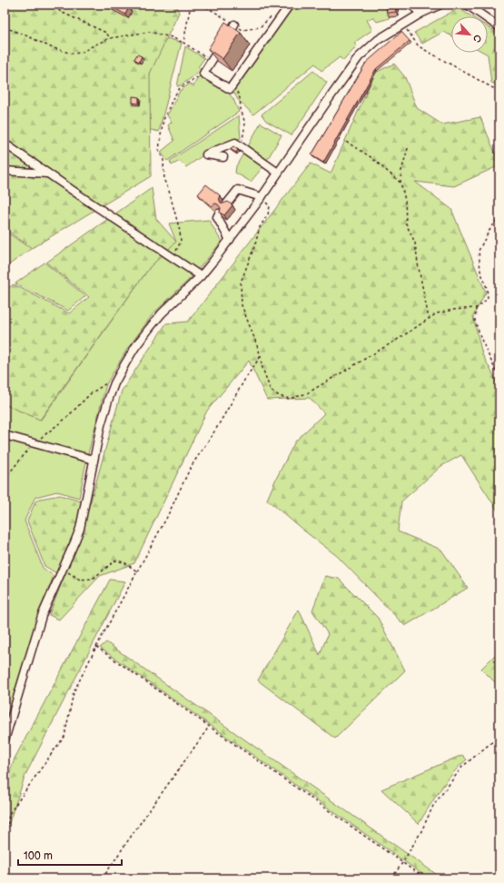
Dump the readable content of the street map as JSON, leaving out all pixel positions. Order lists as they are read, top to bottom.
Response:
{
  "scale_bar": "100 m",
  "north": "bottom right"
}
